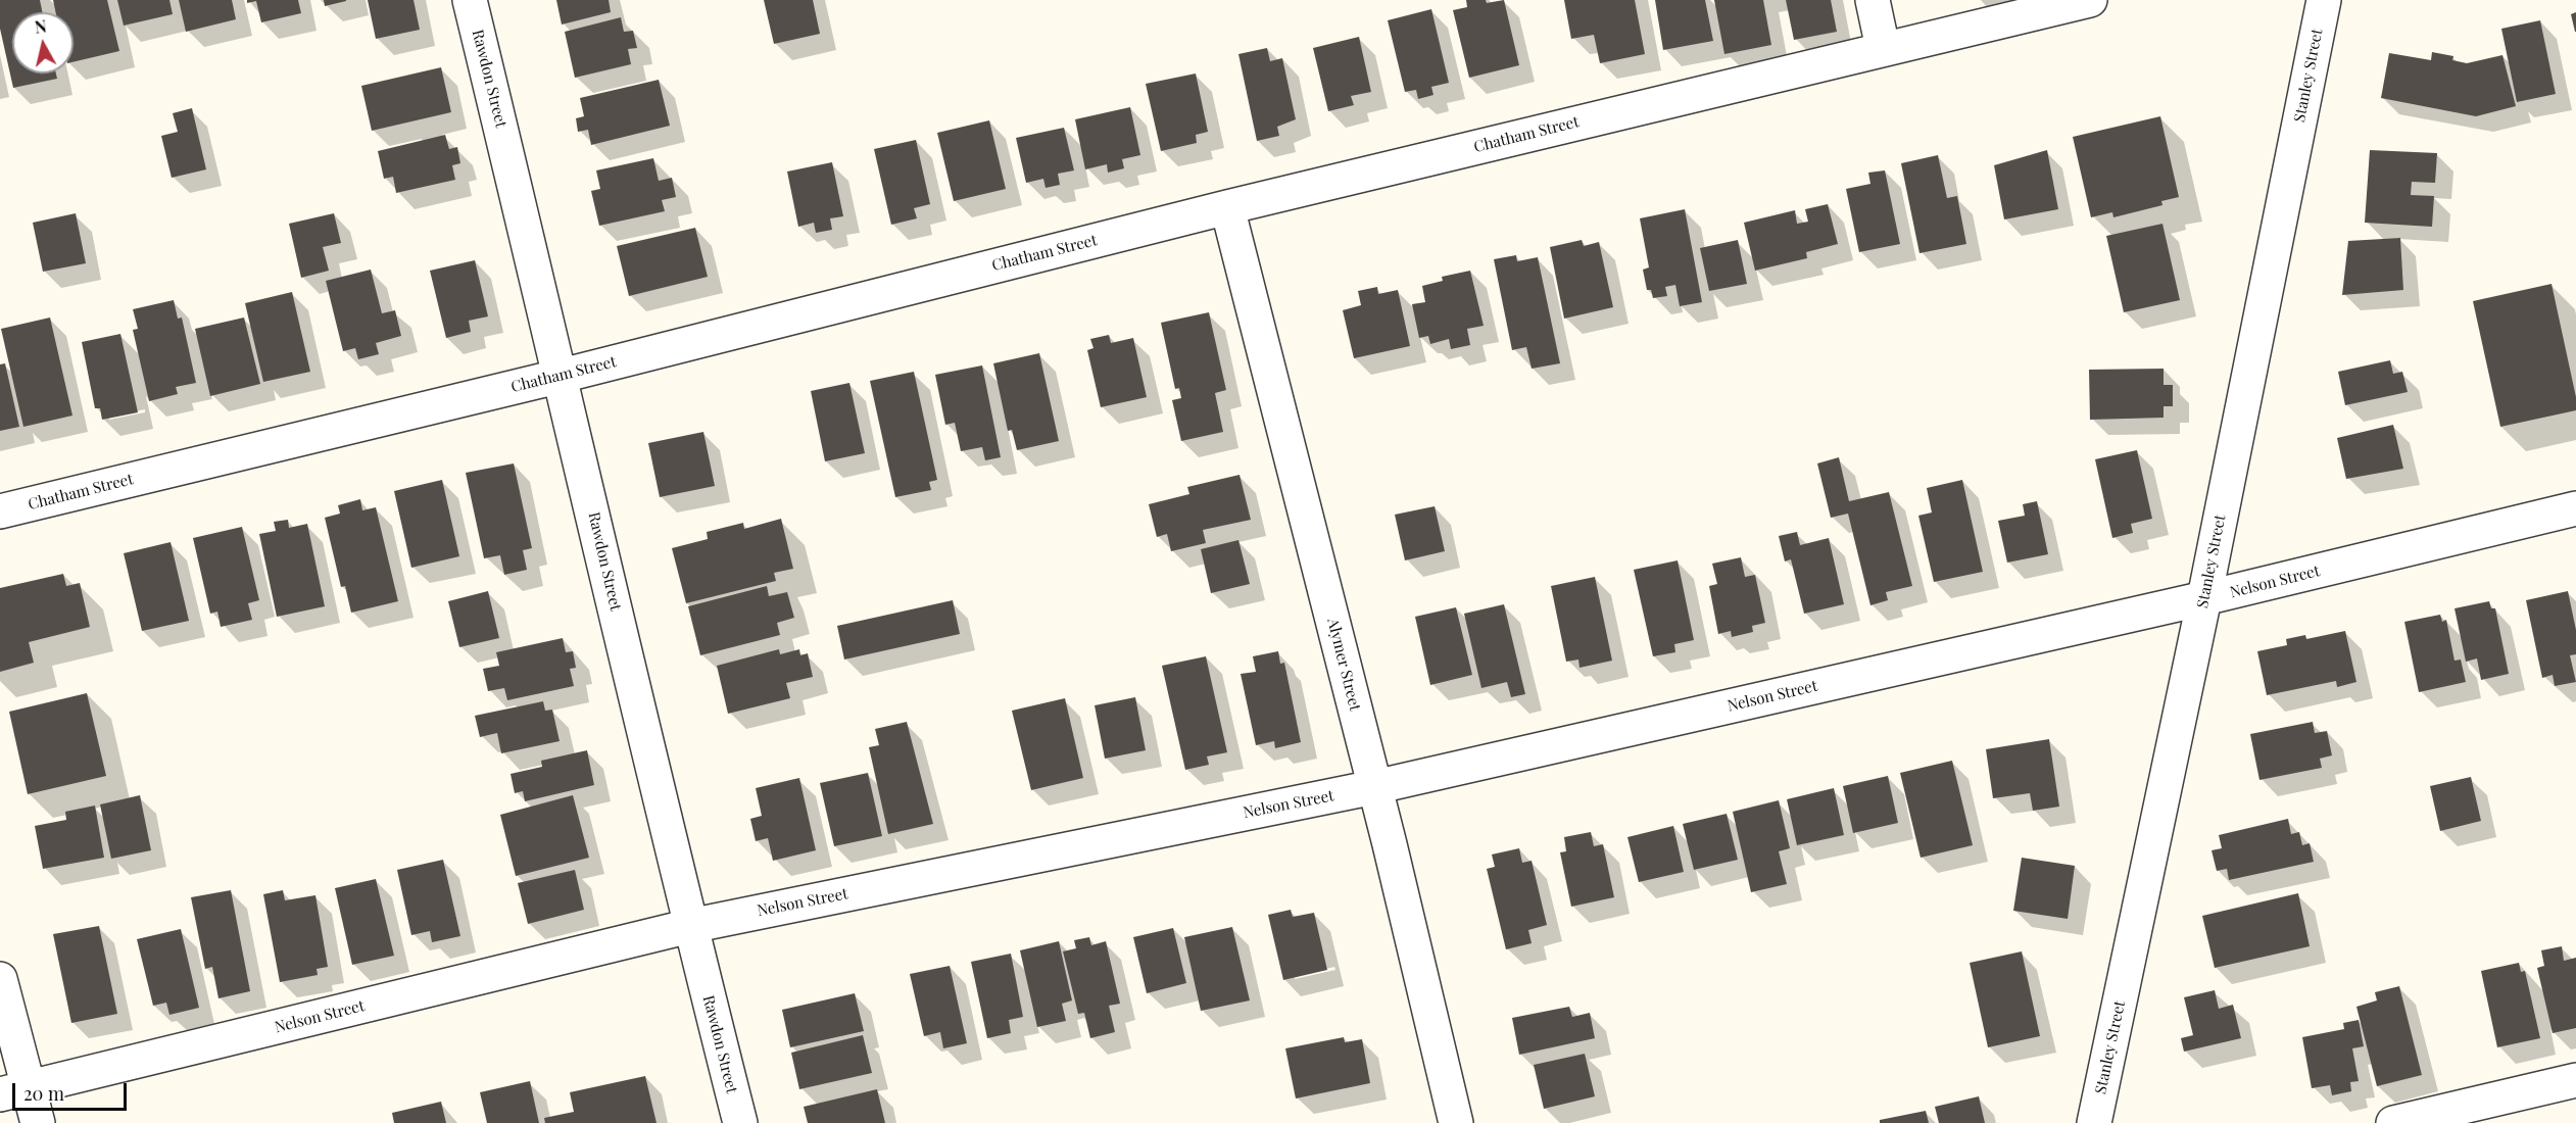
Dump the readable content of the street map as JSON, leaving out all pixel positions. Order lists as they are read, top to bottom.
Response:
{
  "streets": {
    "street": [
      "Stanley Street",
      "Rawdon Street",
      "Chatham Street",
      "Nelson Street",
      "Alymer Street"
    ]
  },
  "crossings": [
    ["Stanley Street", "Nelson Street"],
    ["Rawdon Street", "Chatham Street"],
    ["Rawdon Street", "Nelson Street"],
    ["Chatham Street", "Alymer Street"],
    ["Nelson Street", "Alymer Street"]
  ],
  "scale_bar": "20 m",
  "north": "top"
}
